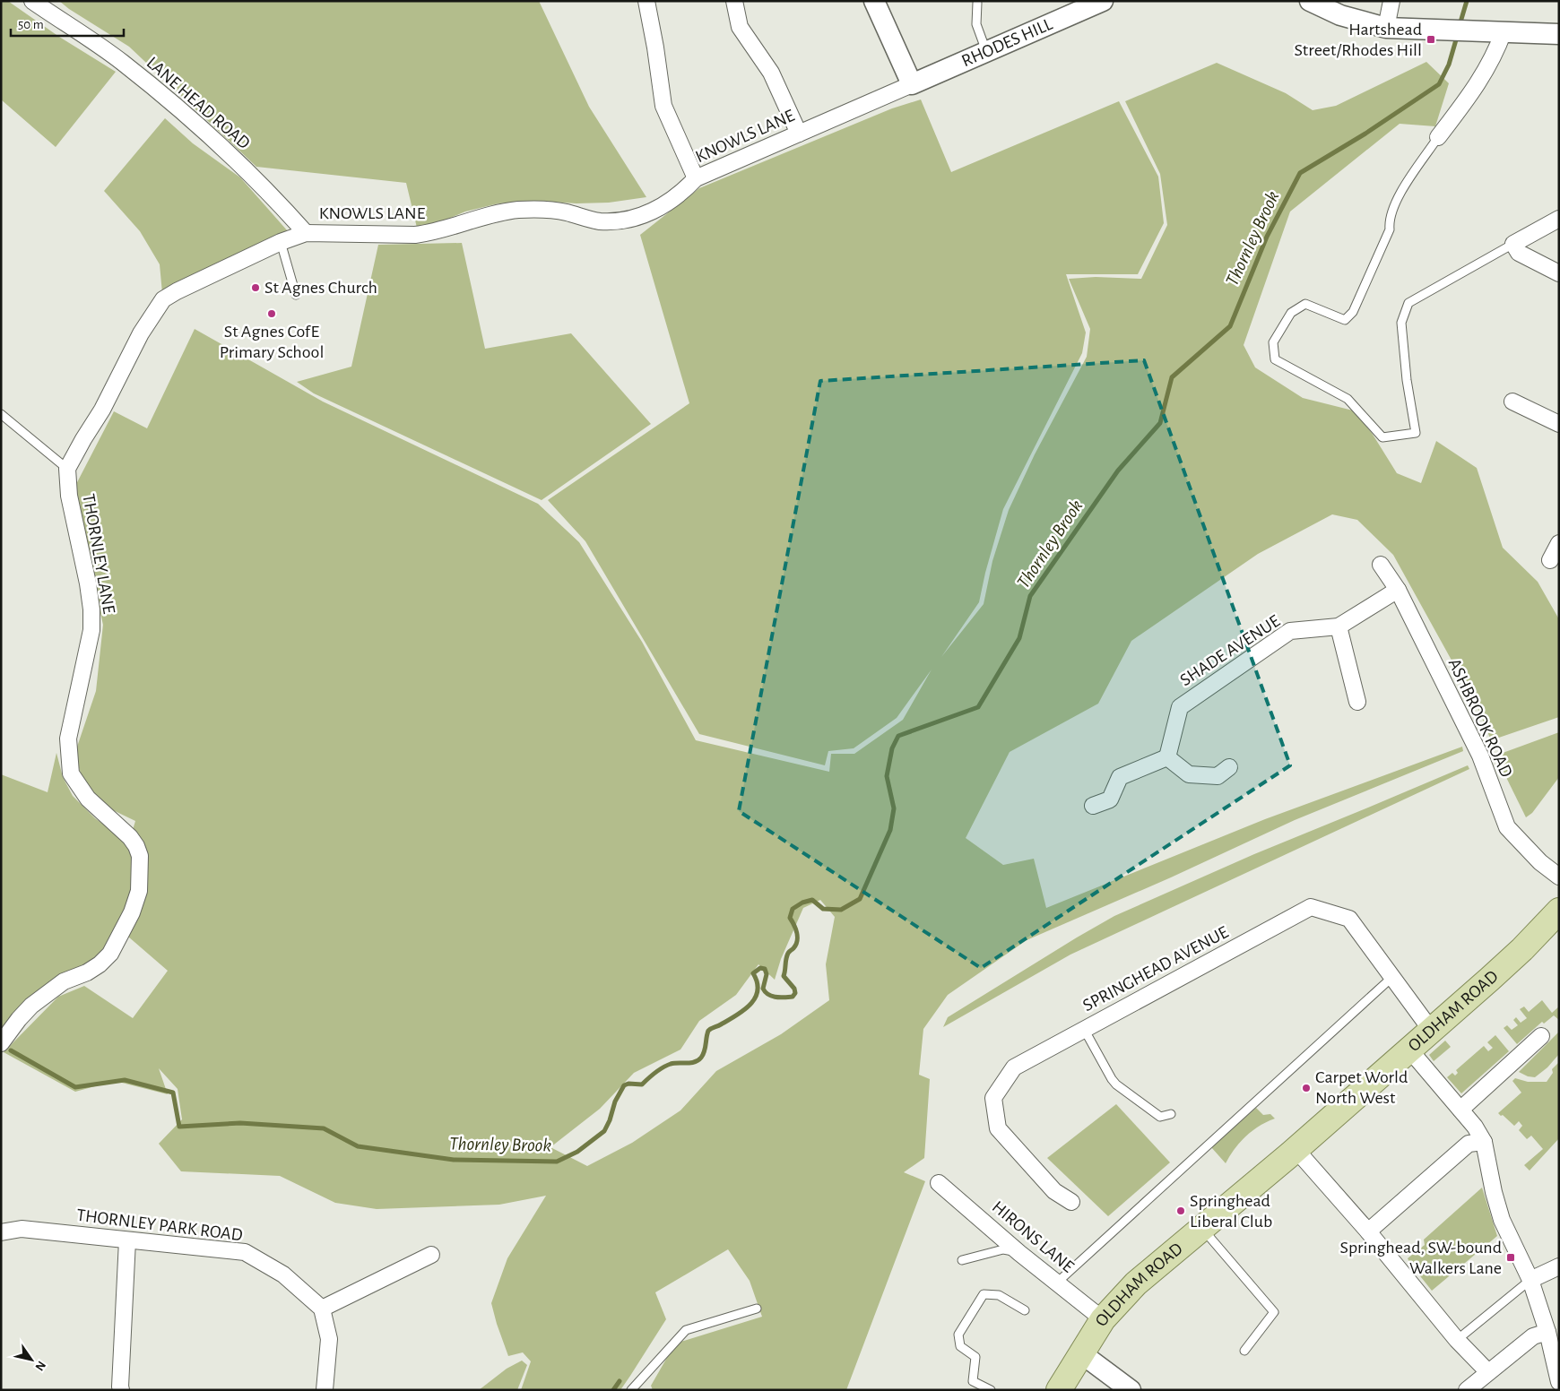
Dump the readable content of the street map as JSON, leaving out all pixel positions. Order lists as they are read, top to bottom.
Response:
{
  "streets": {
    "main road": ["OLDHAM ROAD"],
    "street": [
      "RHODES HILL",
      "LANE HEAD ROAD",
      "KNOWLS LANE",
      "THORNLEY LANE",
      "SHADE AVENUE",
      "ASHBROOK ROAD",
      "SPRINGHEAD AVENUE",
      "THORNLEY PARK ROAD",
      "HIRONS LANE"
    ]
  },
  "crossings": [
    ["RHODES HILL", "KNOWLS LANE"],
    ["LANE HEAD ROAD", "KNOWLS LANE"],
    ["SHADE AVENUE", "ASHBROOK ROAD"],
    ["SPRINGHEAD AVENUE", "OLDHAM ROAD"],
    ["OLDHAM ROAD", "HIRONS LANE"]
  ],
  "water": ["Thornley Brook"],
  "places": {
    "transit": ["Hartshead Street/Rhodes Hill", "Springhead, SW-bound Walkers Lane"],
    "other": [
      "St Agnes Church",
      "St Agnes CofE Primary School",
      "Carpet World North West",
      "Springhead Liberal Club"
    ]
  },
  "scale_bar": "50 m",
  "north": "bottom right"
}
